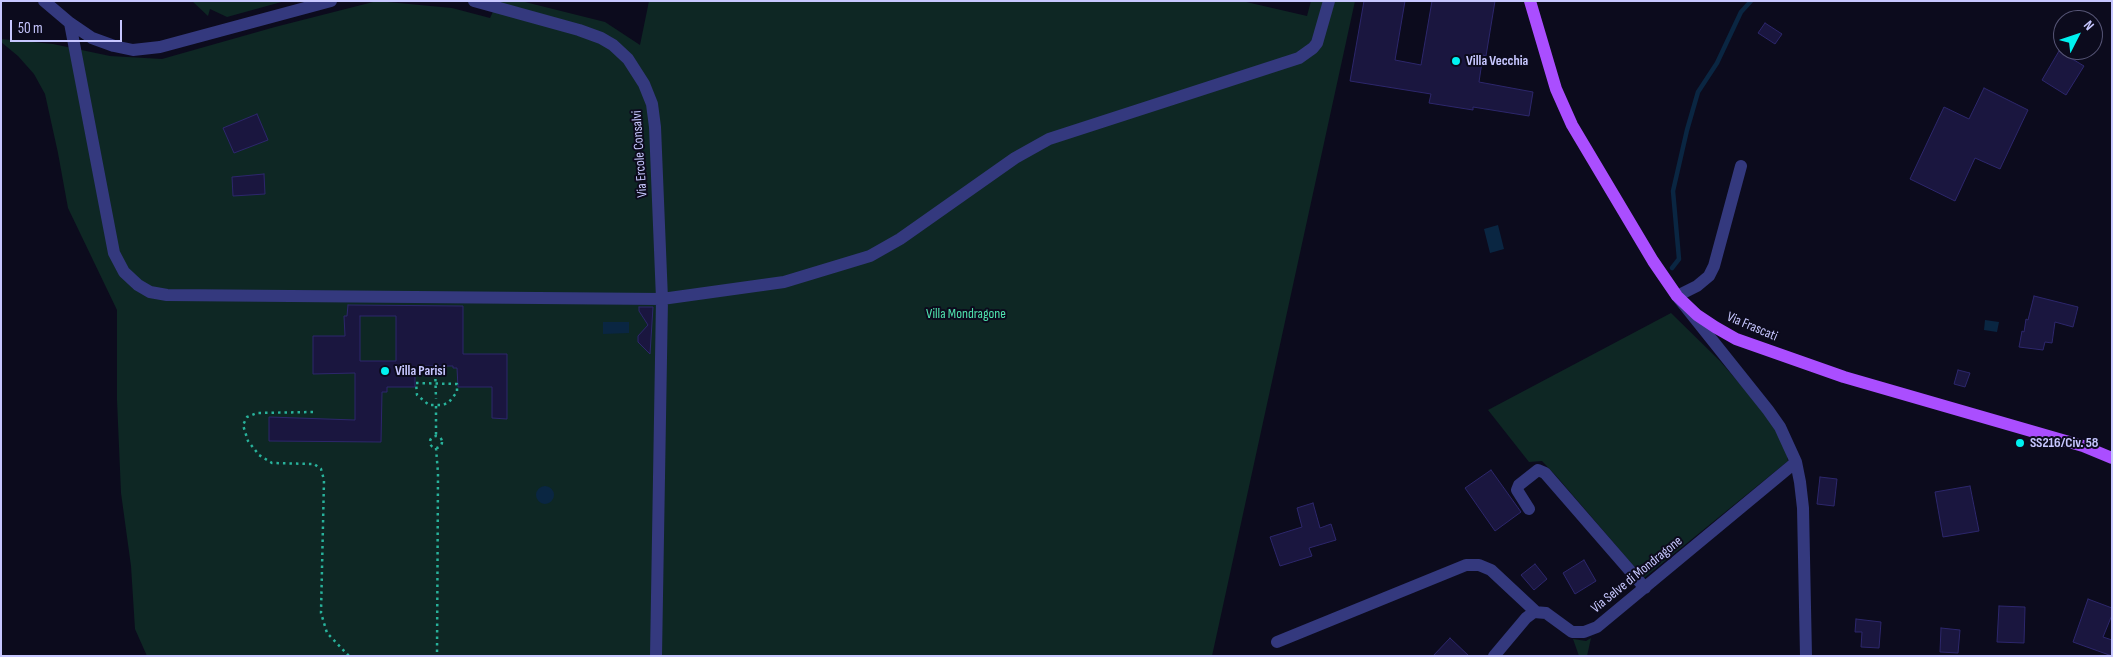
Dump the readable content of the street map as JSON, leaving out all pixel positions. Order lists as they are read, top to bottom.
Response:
{
  "streets": {
    "main road": ["Via Frascati"],
    "street": ["Via Ercole Consalvi", "Via Selve di Mondragone"]
  },
  "parks": ["Villa Mondragone"],
  "places": ["Villa Vecchia", "Villa Parisi", "SS216/Civ. 58"],
  "scale_bar": "50 m",
  "north": "top right"
}
